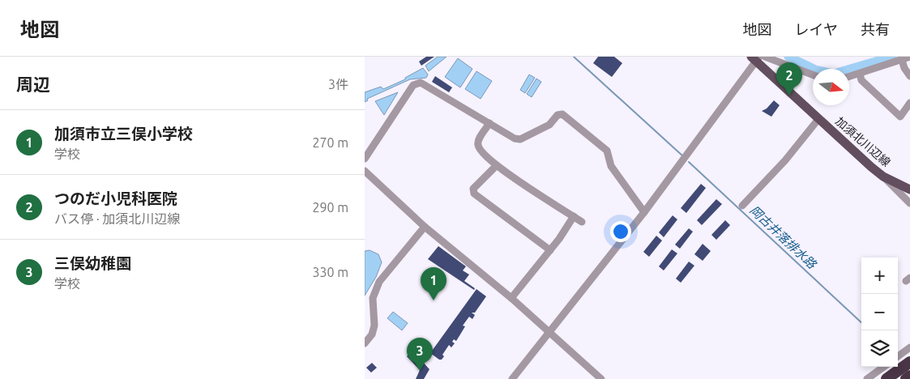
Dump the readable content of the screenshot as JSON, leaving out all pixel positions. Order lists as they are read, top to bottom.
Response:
{
  "streets": {
    "main road": ["加須北川辺線"]
  },
  "water": ["岡古井落排水路"],
  "north": "right",
  "page": {
    "header": "地図",
    "nav": ["地図", "レイヤ", "共有"],
    "heading": ["周辺", "3件"],
    "pins": ["2", "1", "3"],
    "list": [
      {
        "mark": "1",
        "name": "加須市立三俣小学校",
        "note": "学校",
        "value": "270 m"
      },
      {
        "mark": "2",
        "name": "つのだ小児科医院",
        "note": "バス停 · 加須北川辺線",
        "value": "290 m"
      },
      {
        "mark": "3",
        "name": "三俣幼稚園",
        "note": "学校",
        "value": "330 m"
      }
    ],
    "map_buttons": ["+", "−"]
  }
}
